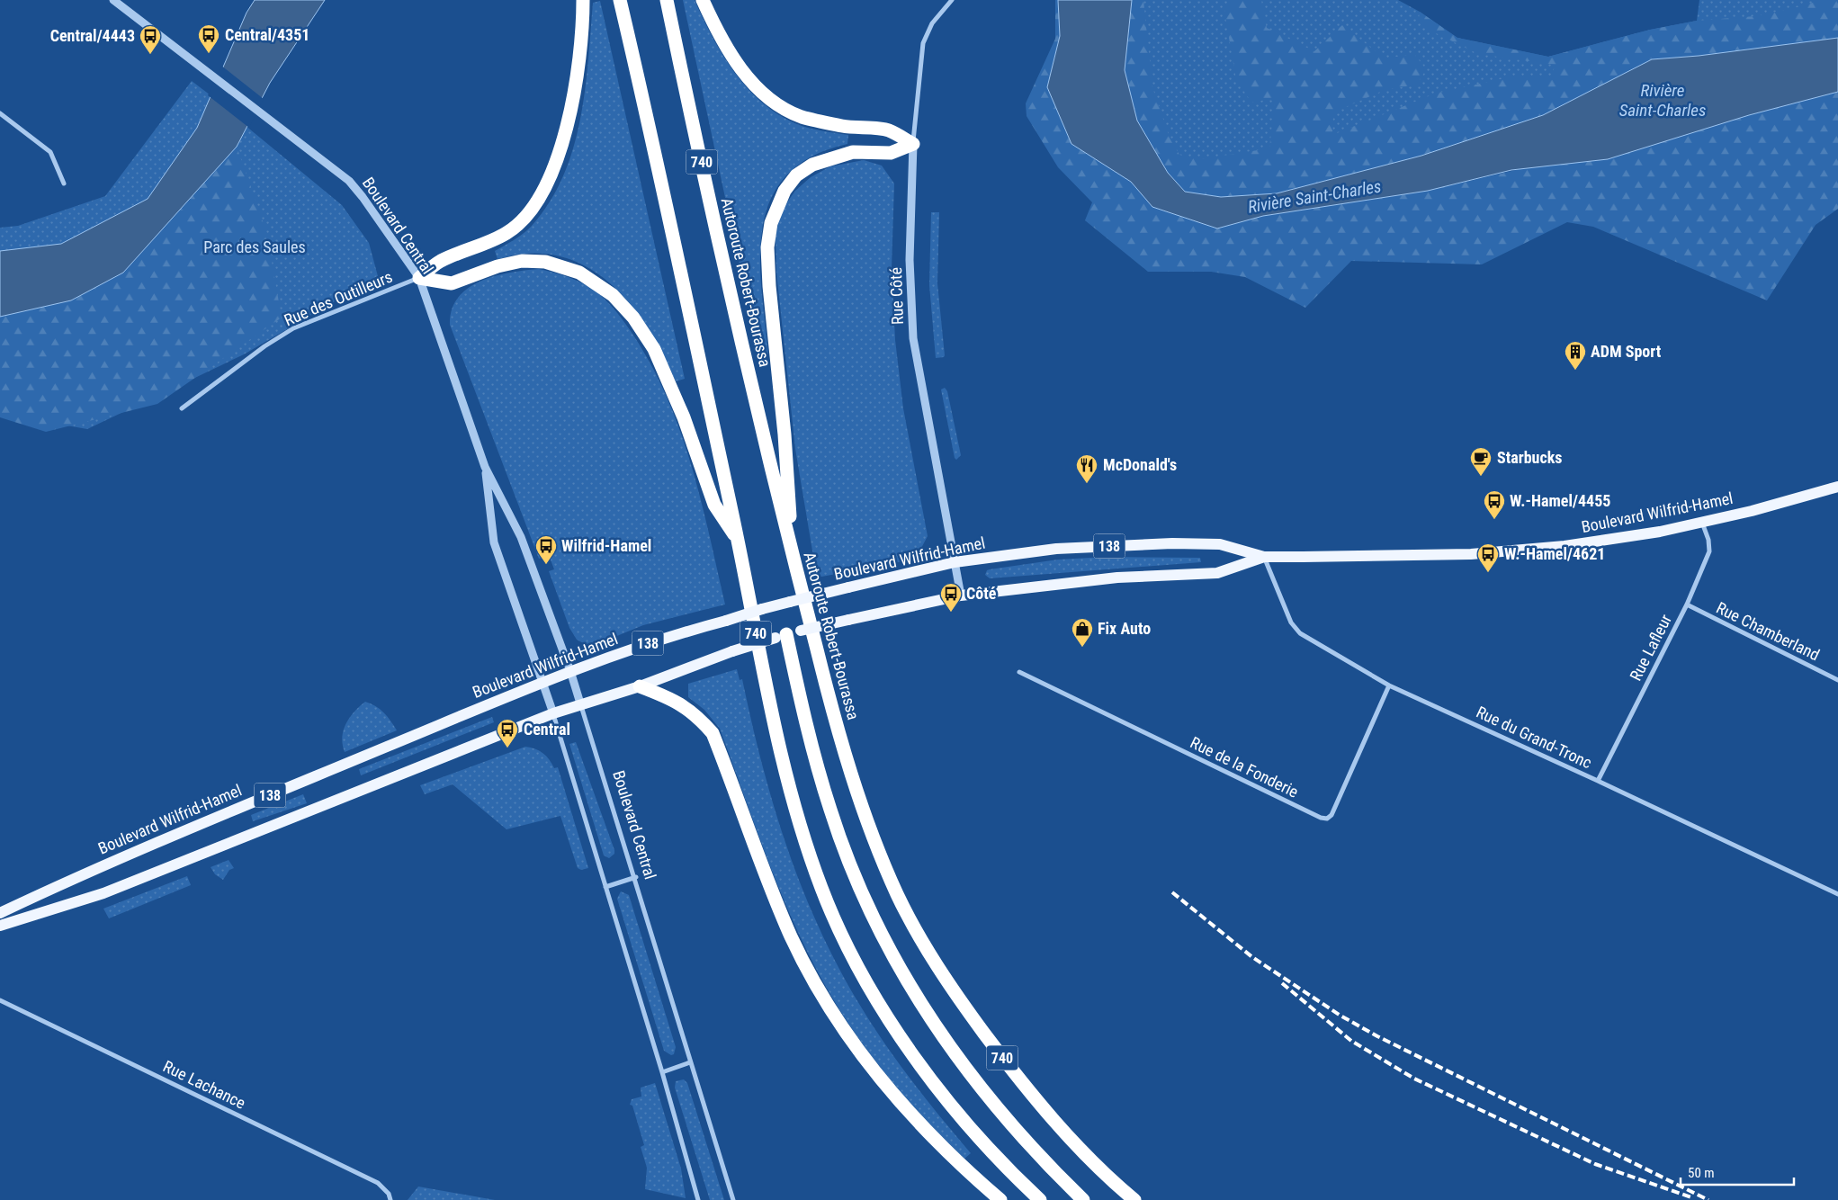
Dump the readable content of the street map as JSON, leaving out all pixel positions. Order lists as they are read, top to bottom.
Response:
{
  "streets": {
    "highway": ["740", "Autoroute Robert-Bourassa"],
    "main road": ["Boulevard Wilfrid-Hamel", "138"],
    "street": [
      "Boulevard Central",
      "Rue Côté",
      "Rue des Outilleurs",
      "Rue Chamberland",
      "Rue Lafleur",
      "Rue du Grand-Tronc",
      "Rue de la Fonderie",
      "Rue Lachance"
    ]
  },
  "crossings": [
    ["Boulevard Central", "Rue des Outilleurs"],
    ["Boulevard Central", "Boulevard Wilfrid-Hamel"],
    ["Rue Côté", "Boulevard Wilfrid-Hamel"],
    ["Boulevard Wilfrid-Hamel", "Rue Lafleur"],
    ["Boulevard Wilfrid-Hamel", "Rue du Grand-Tronc"],
    ["Rue Chamberland", "Rue Lafleur"],
    ["Rue Lafleur", "Rue du Grand-Tronc"],
    ["Rue du Grand-Tronc", "Rue de la Fonderie"]
  ],
  "water": ["Rivière Saint-Charles"],
  "parks": ["Parc des Saules"],
  "places": {
    "bus stop": [
      "Central/4351",
      "Central/4443",
      "W.-Hamel/4455",
      "Wilfrid-Hamel",
      "W.-Hamel/4621",
      "Côté",
      "Central"
    ],
    "building": ["ADM Sport"],
    "cafe": ["Starbucks"],
    "restaurant": ["McDonald's"],
    "shop": ["Fix Auto"]
  },
  "scale_bar": "50 m"
}
